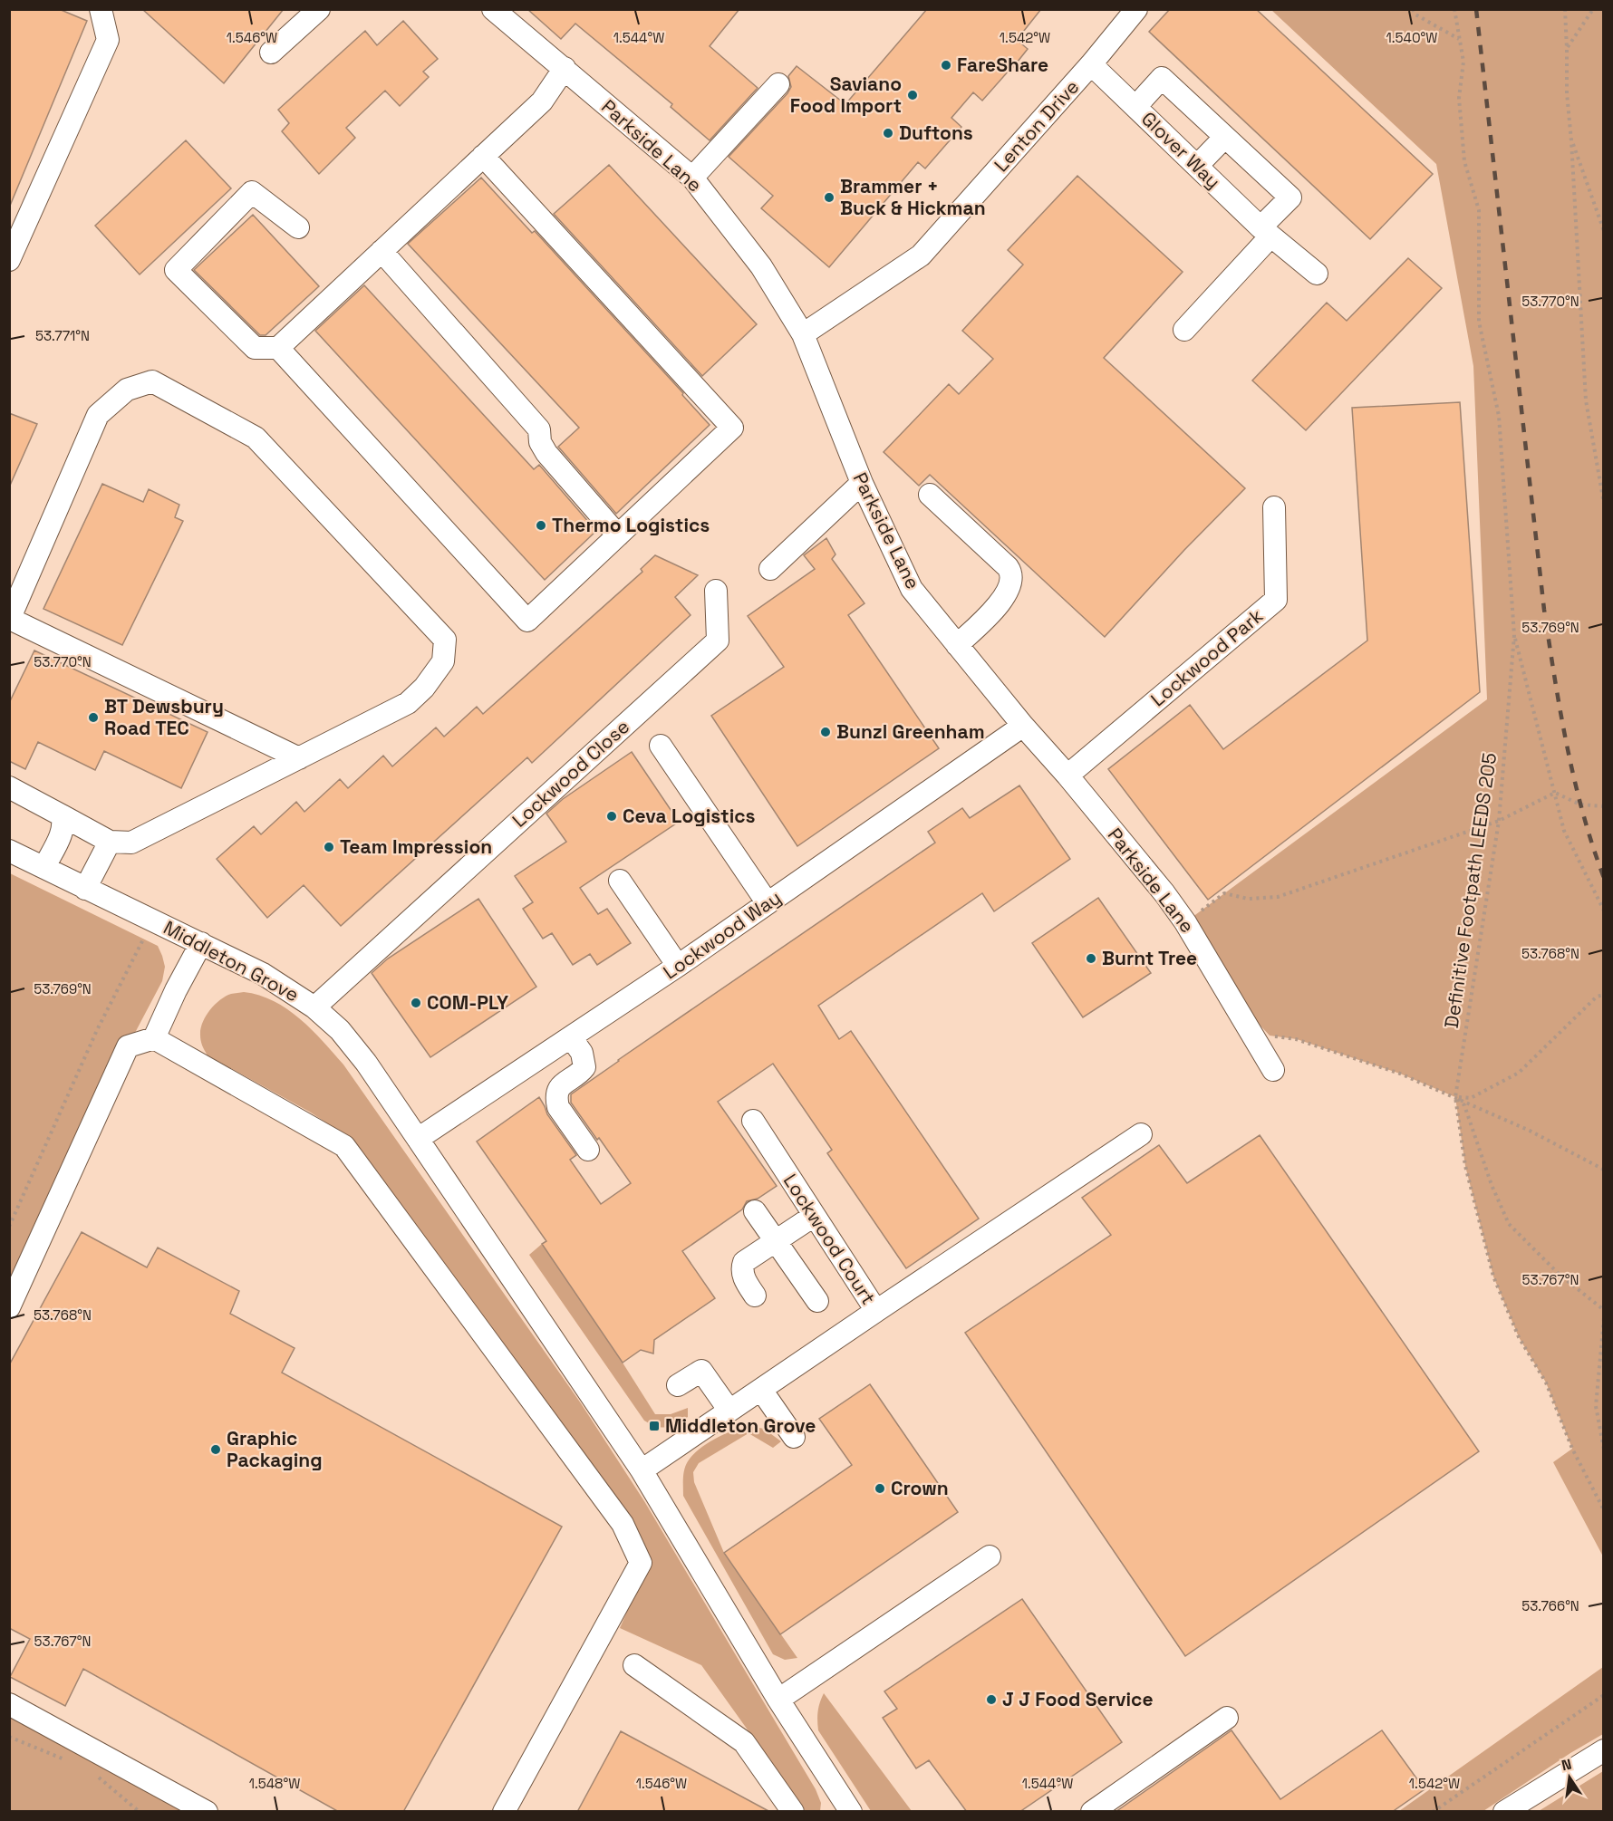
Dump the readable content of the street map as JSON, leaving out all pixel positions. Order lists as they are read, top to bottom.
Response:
{
  "streets": {
    "street": [
      "Lenton Drive",
      "Parkside Lane",
      "Glover Way",
      "Lockwood Park",
      "Lockwood Close",
      "Lockwood Way",
      "Middleton Grove",
      "Lockwood Court"
    ],
    "path": ["Definitive Footpath LEEDS 205"]
  },
  "crossings": [
    ["Lenton Drive", "Parkside Lane"],
    ["Lenton Drive", "Glover Way"],
    ["Parkside Lane", "Lockwood Park"],
    ["Parkside Lane", "Lockwood Way"],
    ["Lockwood Close", "Middleton Grove"],
    ["Lockwood Way", "Middleton Grove"],
    ["Middleton Grove", "Lockwood Court"]
  ],
  "places": {
    "other": [
      "FareShare",
      "Saviano Food Import",
      "Duftons",
      "Brammer + Buck & Hickman",
      "Thermo Logistics",
      "BT Dewsbury Road TEC",
      "Bunzl Greenham",
      "Ceva Logistics",
      "Team Impression",
      "Burnt Tree",
      "COM-PLY",
      "Graphic Packaging",
      "Crown",
      "J J Food Service"
    ],
    "transit": ["Middleton Grove"]
  },
  "north": "top",
  "coordinates": [
    "1.546°W",
    "1.544°W",
    "1.542°W",
    "1.540°W",
    "53.770°N",
    "53.771°N",
    "53.769°N",
    "53.768°N",
    "53.767°N",
    "53.766°N",
    "1.548°W"
  ]
}
